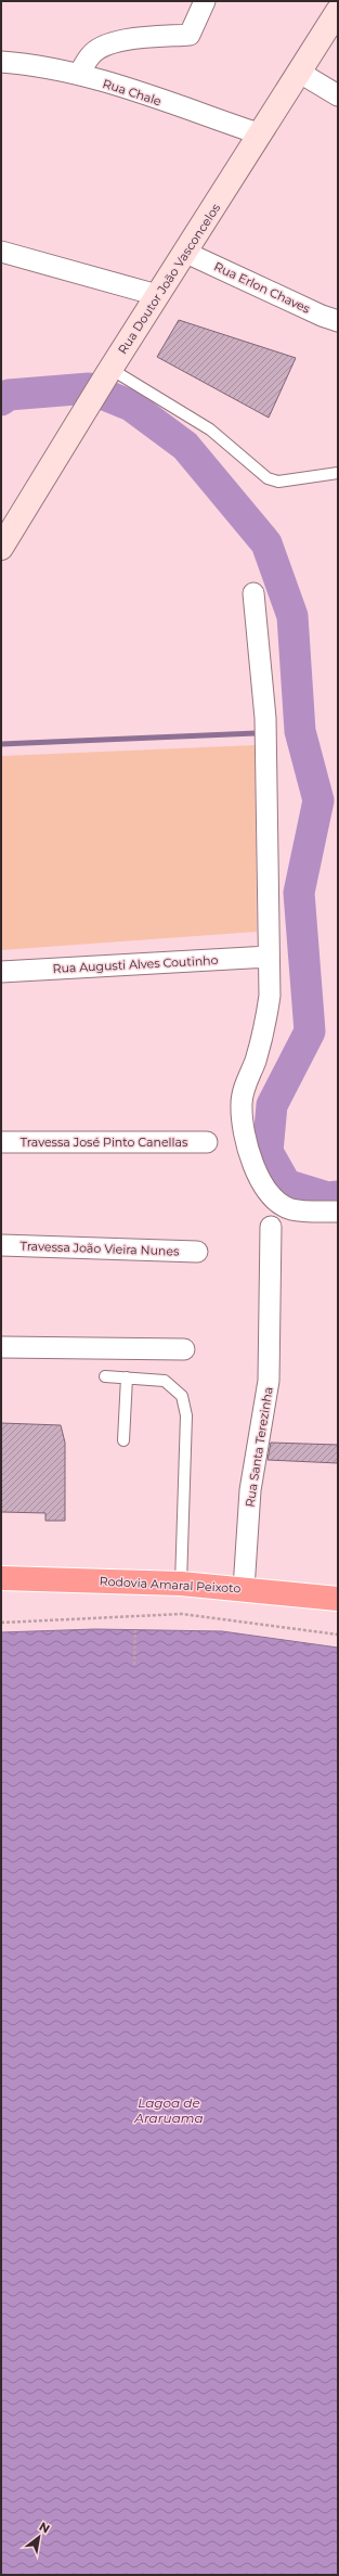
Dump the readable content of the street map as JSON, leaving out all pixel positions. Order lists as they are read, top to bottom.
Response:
{
  "streets": {
    "highway": ["Rodovia Amaral Peixoto"],
    "street": [
      "Rua Chale",
      "Rua Doutor João Vasconcelos",
      "Rua Erlon Chaves",
      "Rua Augusti Alves Coutinho",
      "Travessa José Pinto Canellas",
      "Travessa João Vieira Nunes",
      "Rua Santa Terezinha"
    ]
  },
  "crossings": [
    ["Rua Chale", "Rua Doutor João Vasconcelos"],
    ["Rua Doutor João Vasconcelos", "Rua Erlon Chaves"],
    ["Rua Santa Terezinha", "Rodovia Amaral Peixoto"]
  ],
  "water": ["Lagoa de Araruama"],
  "north": "top right"
}
